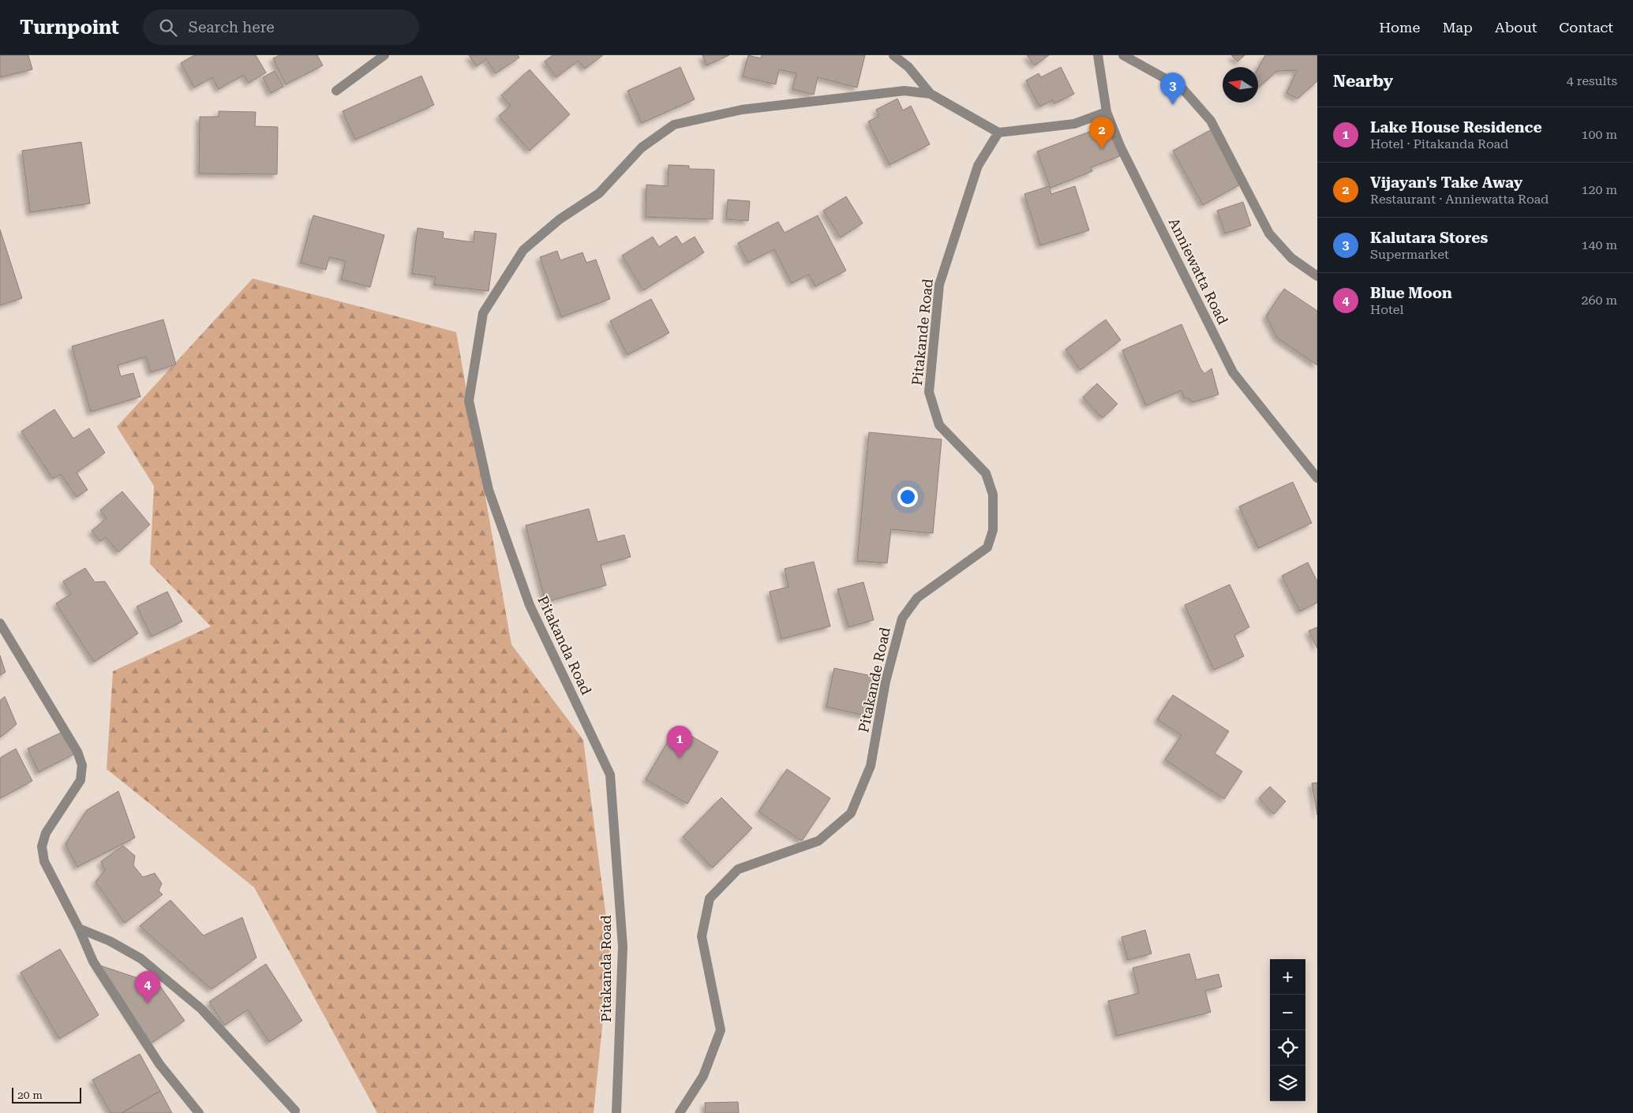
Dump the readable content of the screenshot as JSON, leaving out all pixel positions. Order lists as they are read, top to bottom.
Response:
{
  "streets": {
    "street": ["Anniewatta Road", "Pitakande Road", "Pitakanda Road"]
  },
  "scale_bar": "20 m",
  "north": "left",
  "page": {
    "header": "Turnpoint",
    "search": "Search here",
    "nav": [
      "Home",
      "Map",
      "About",
      "Contact"
    ],
    "heading": ["Nearby", "4 results"],
    "pins": [
      "3",
      "2",
      "1",
      "4"
    ],
    "list": [
      {
        "mark": "1",
        "name": "Lake House Residence",
        "note": "Hotel · Pitakanda Road",
        "value": "100 m"
      },
      {
        "mark": "2",
        "name": "Vijayan's Take Away",
        "note": "Restaurant · Anniewatta Road",
        "value": "120 m"
      },
      {
        "mark": "3",
        "name": "Kalutara Stores",
        "note": "Supermarket",
        "value": "140 m"
      },
      {
        "mark": "4",
        "name": "Blue Moon",
        "note": "Hotel",
        "value": "260 m"
      }
    ],
    "map_buttons": ["+", "−"],
    "scale": "20 m"
  }
}
